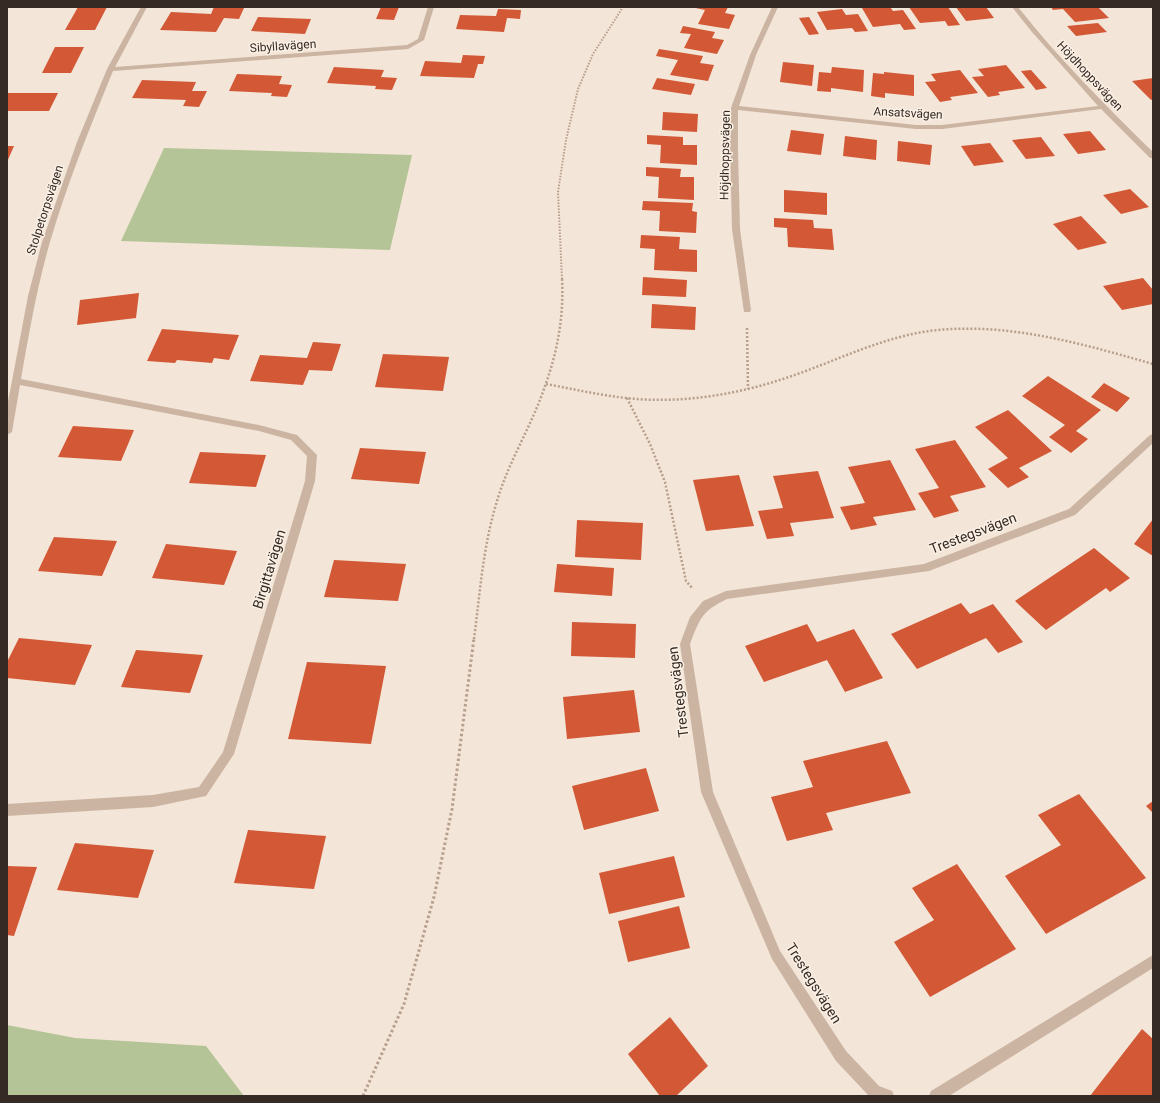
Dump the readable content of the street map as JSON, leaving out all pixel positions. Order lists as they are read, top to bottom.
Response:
{
  "streets": {
    "street": [
      "Sibyllavägen",
      "Höjdhoppsvägen",
      "Ansatsvägen",
      "Stolpetorpsvägen",
      "Trestegsvägen",
      "Birgittavägen"
    ]
  },
  "crossings": [
    ["Sibyllavägen", "Stolpetorpsvägen"],
    ["Höjdhoppsvägen", "Ansatsvägen"],
    ["Stolpetorpsvägen", "Birgittavägen"]
  ]
}
